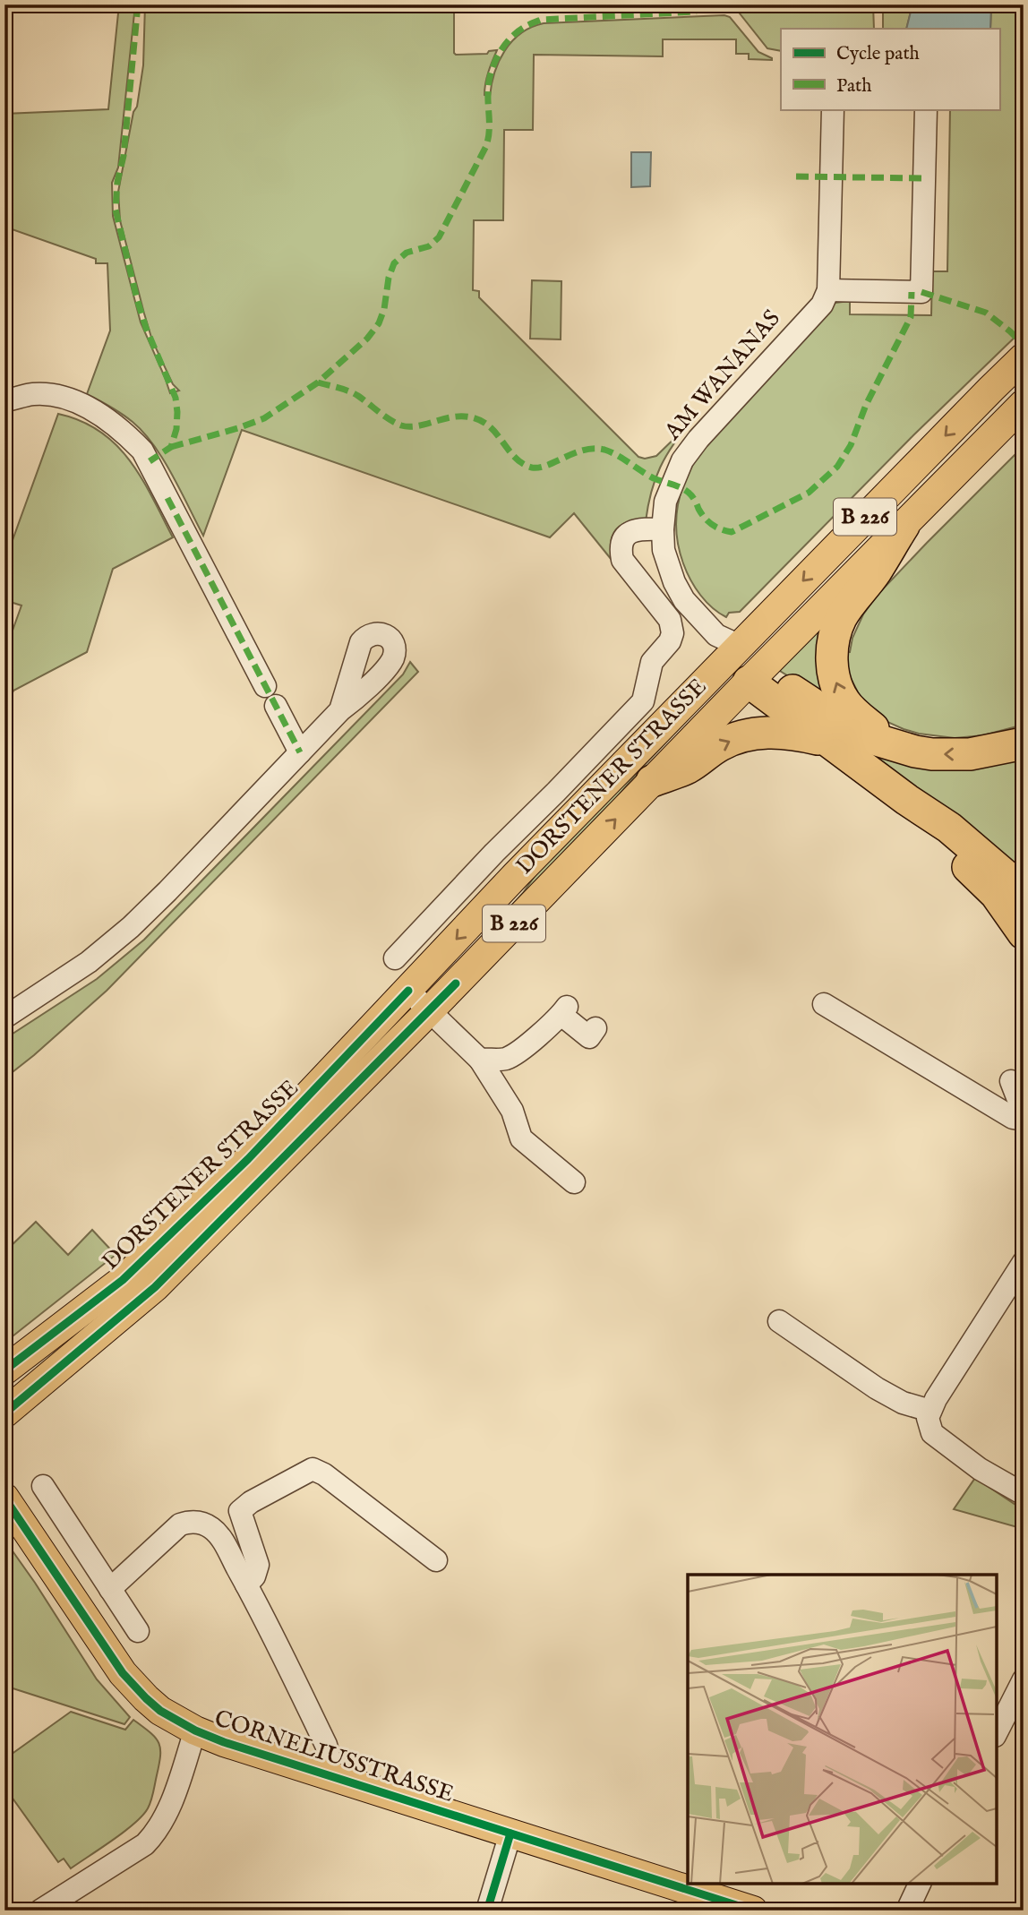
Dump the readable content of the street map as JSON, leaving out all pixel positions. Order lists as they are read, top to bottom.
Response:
{
  "streets": {
    "main road": ["B 226", "DORSTENER STRASSE", "CORNELIUSSTRASSE"],
    "street": ["AM WANANAS"]
  },
  "crossings": [
    ["AM WANANAS", "DORSTENER STRASSE"]
  ],
  "legend": ["Cycle path", "Path"]
}
